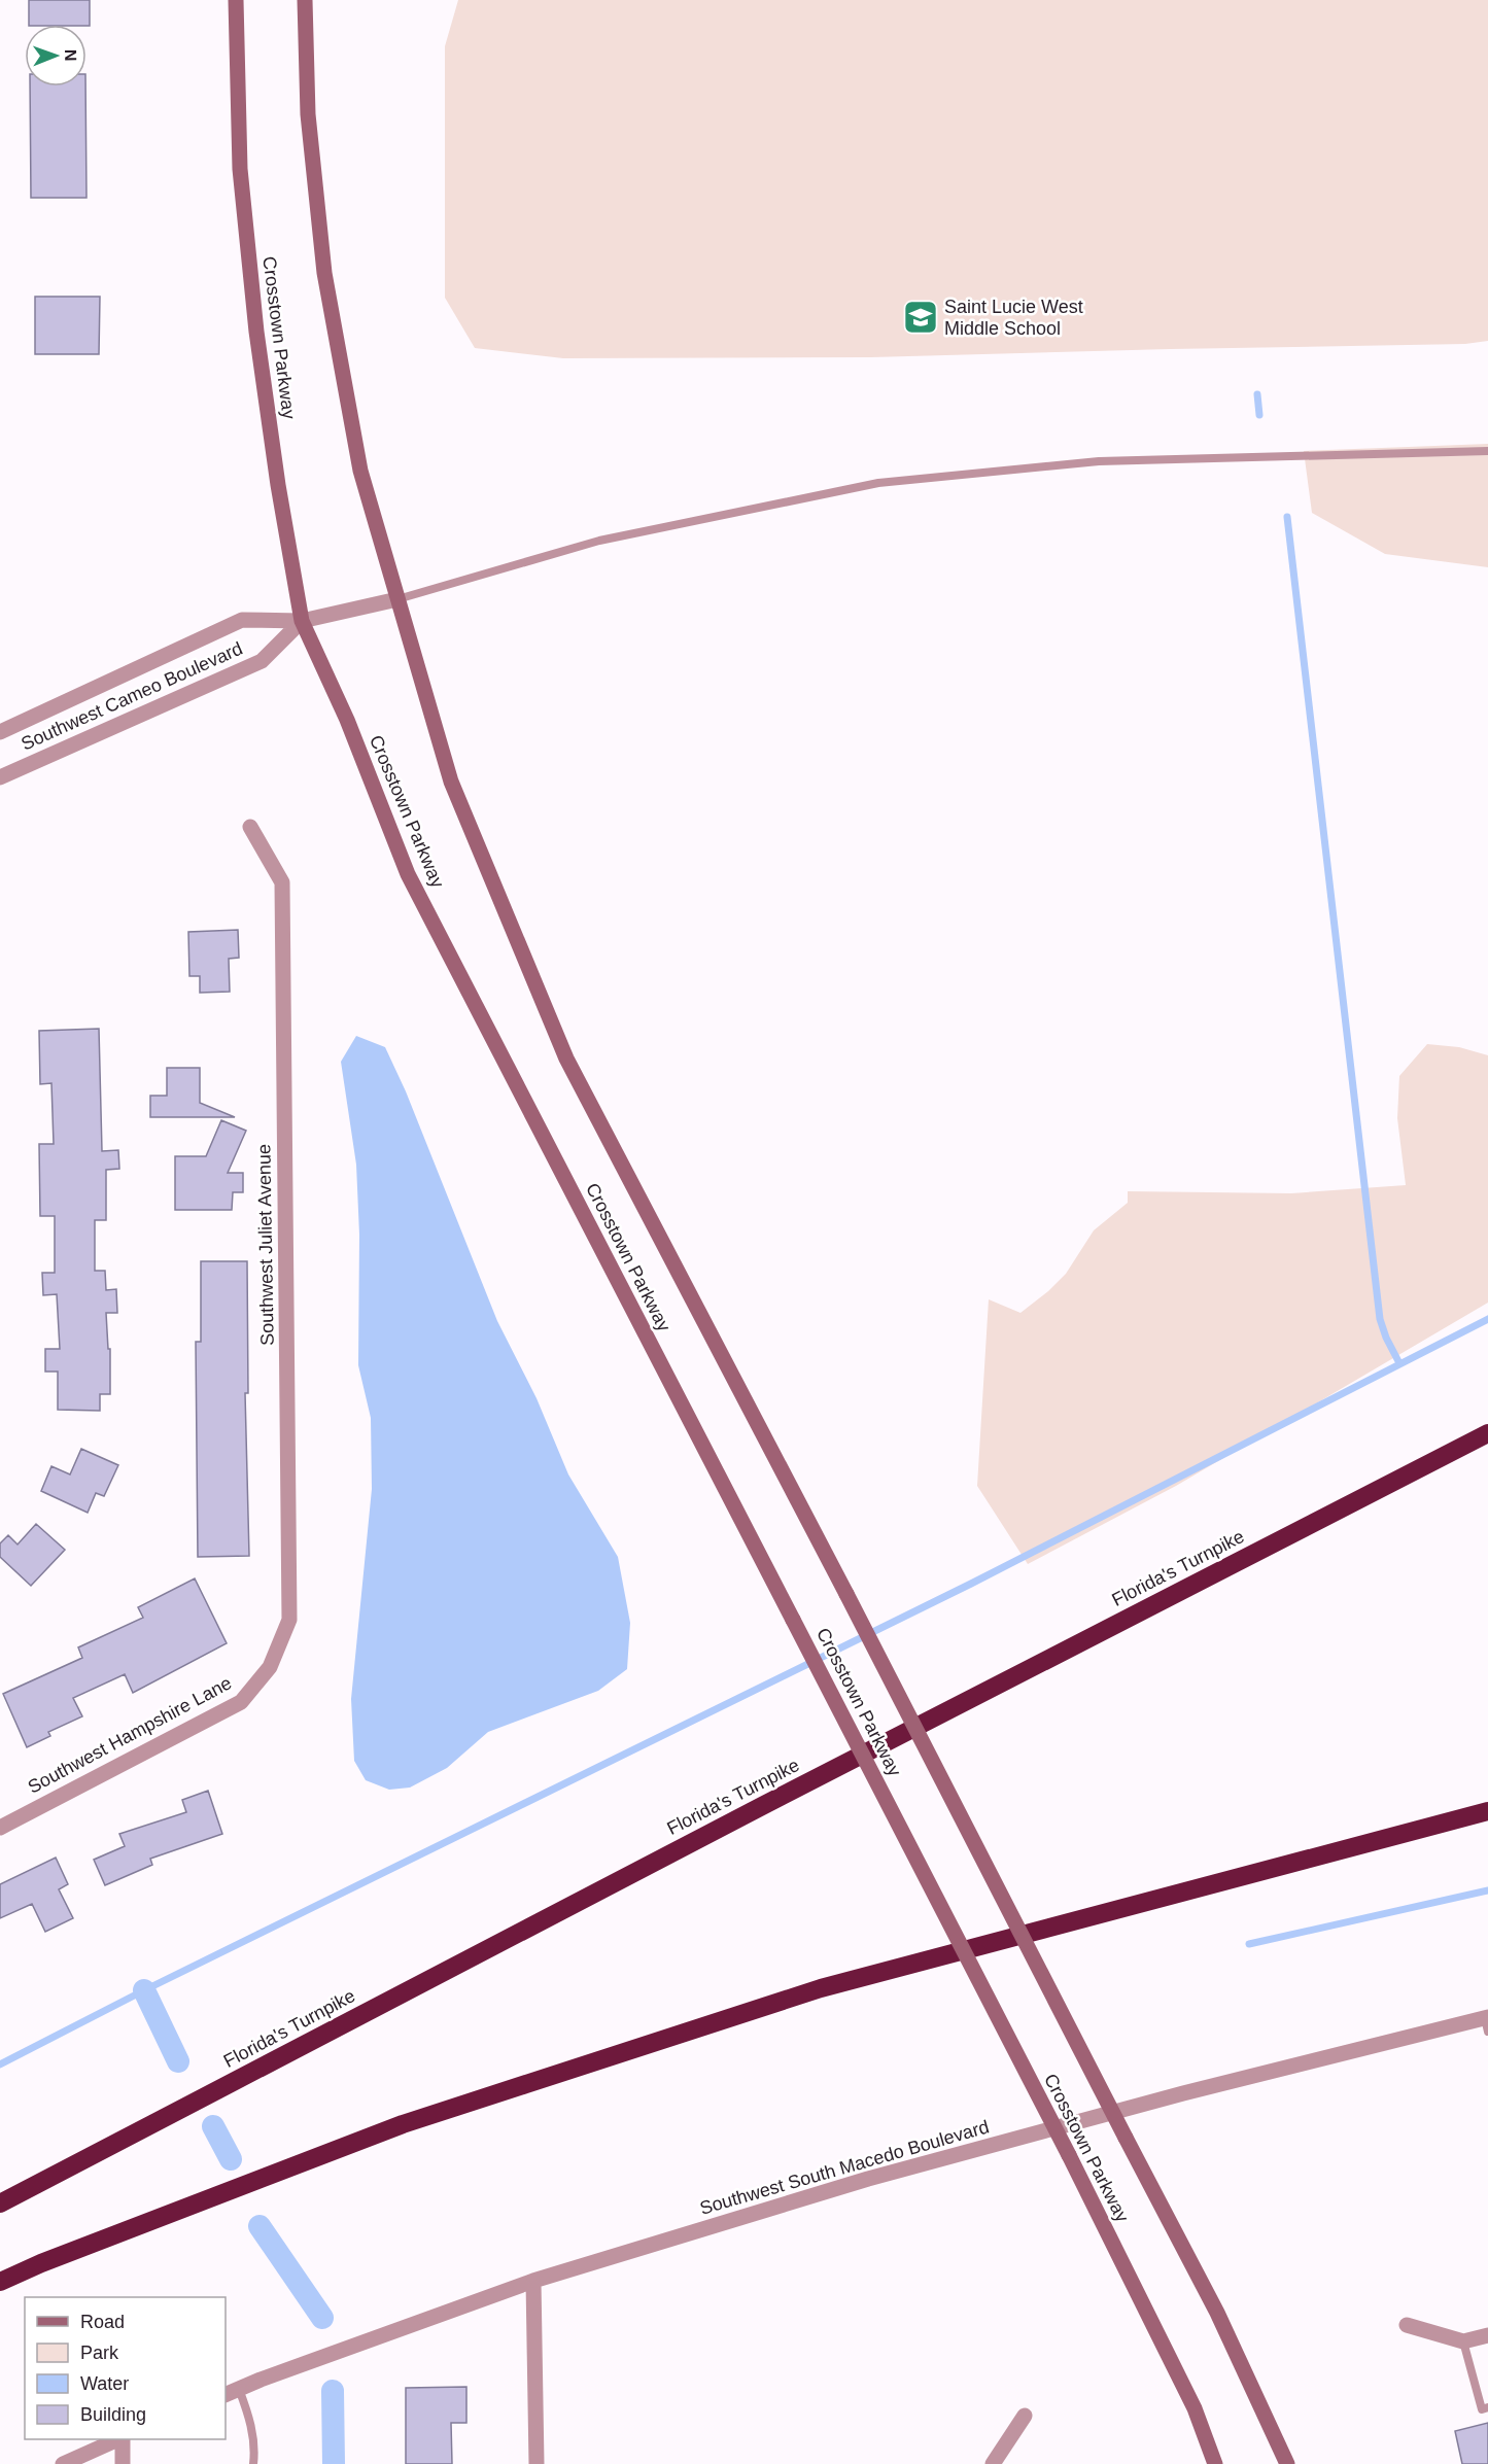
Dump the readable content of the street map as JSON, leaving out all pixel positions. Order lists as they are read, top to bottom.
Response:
{
  "streets": {
    "highway": ["Florida's Turnpike"],
    "main road": ["Crosstown Parkway"],
    "street": [
      "Southwest Cameo Boulevard",
      "Southwest Juliet Avenue",
      "Southwest Hampshire Lane",
      "Southwest South Macedo Boulevard"
    ]
  },
  "crossings": [
    ["Crosstown Parkway", "Southwest Cameo Boulevard"],
    ["Southwest Juliet Avenue", "Southwest Hampshire Lane"]
  ],
  "places": {
    "school or university": ["Saint Lucie West Middle School"]
  },
  "legend": [
    "Road",
    "Park",
    "Water",
    "Building"
  ],
  "north": "right"
}
